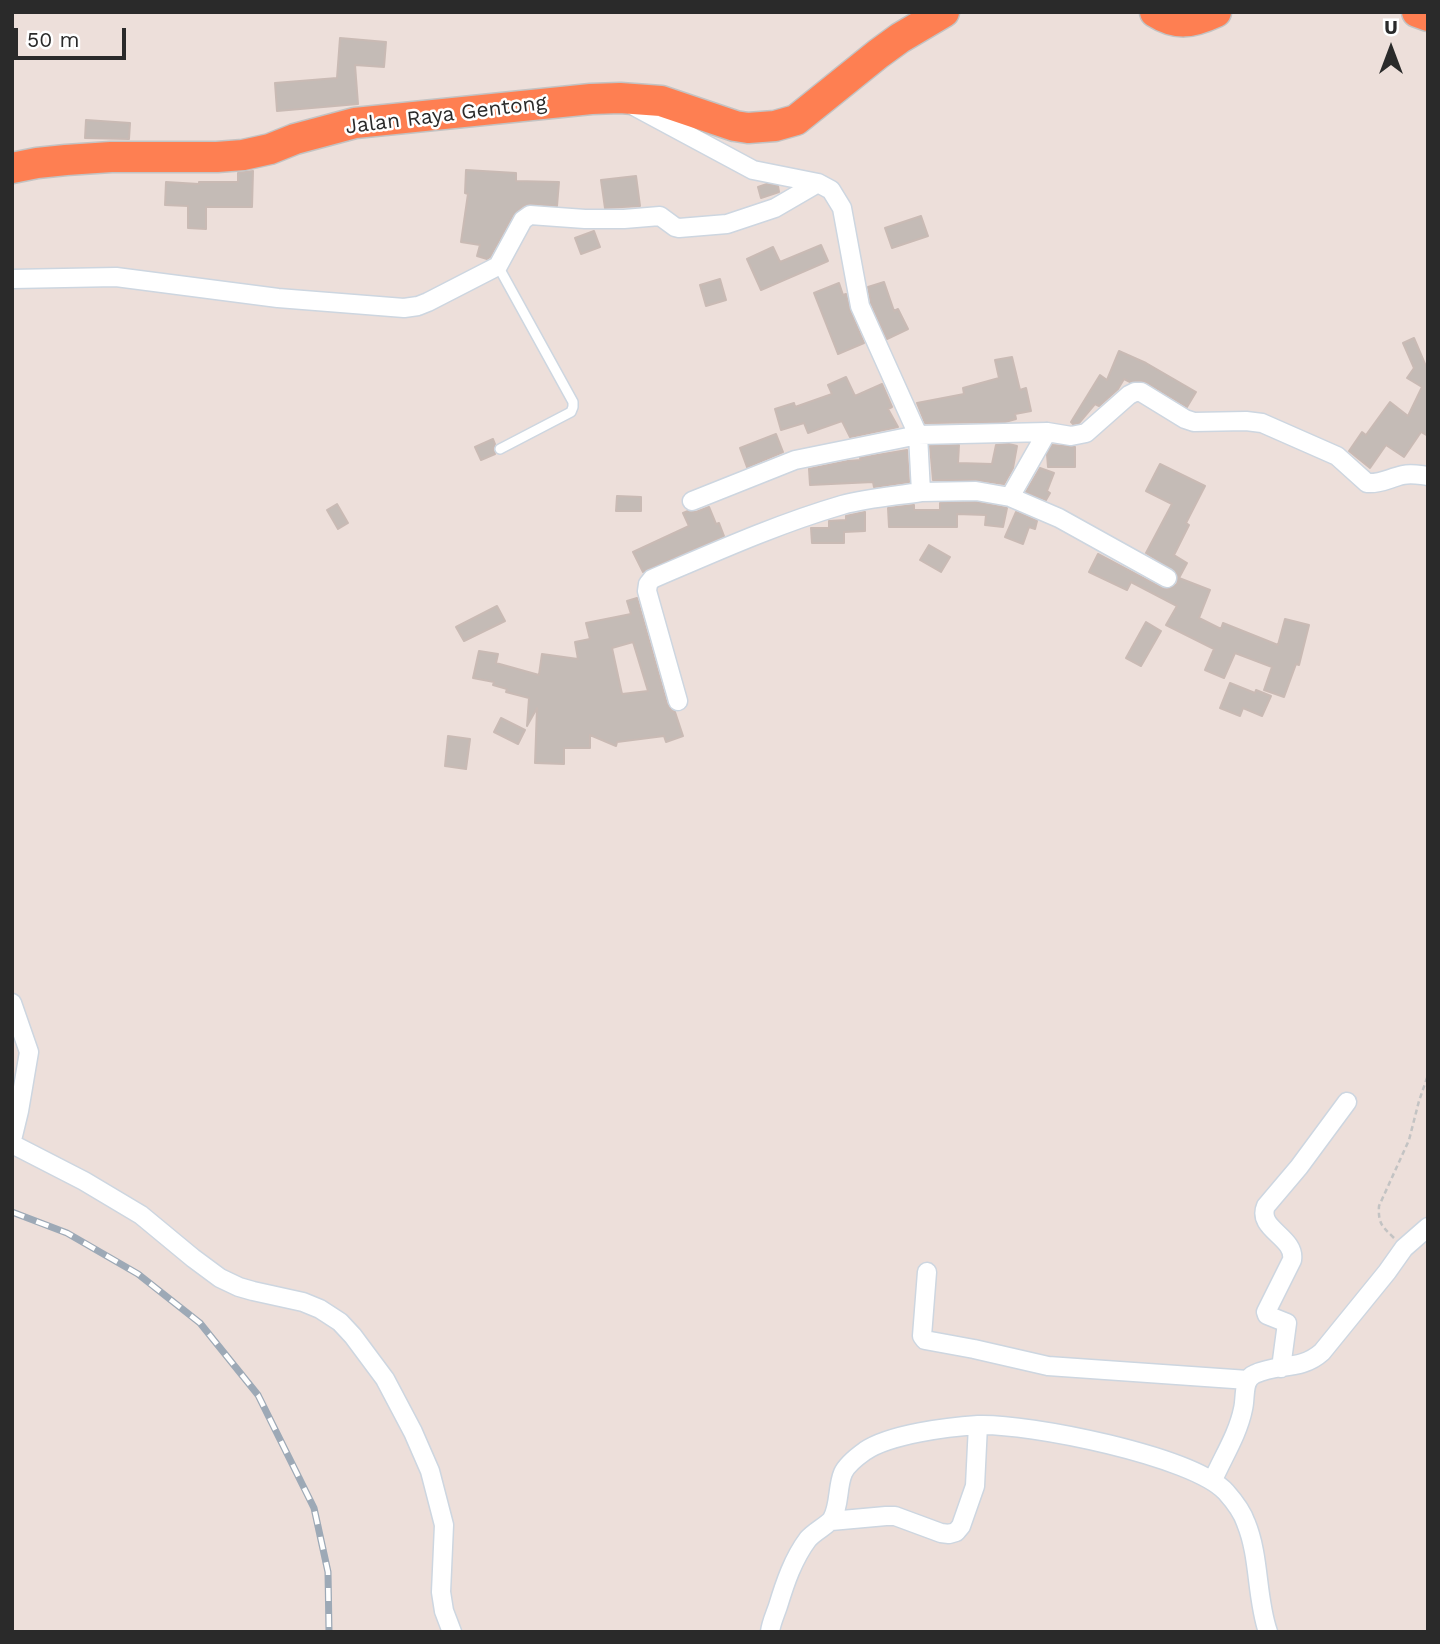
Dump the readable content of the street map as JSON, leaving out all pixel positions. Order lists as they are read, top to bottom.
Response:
{
  "streets": {
    "highway": ["Jalan Raya Gentong"]
  },
  "scale_bar": "50 m",
  "north": "top"
}
